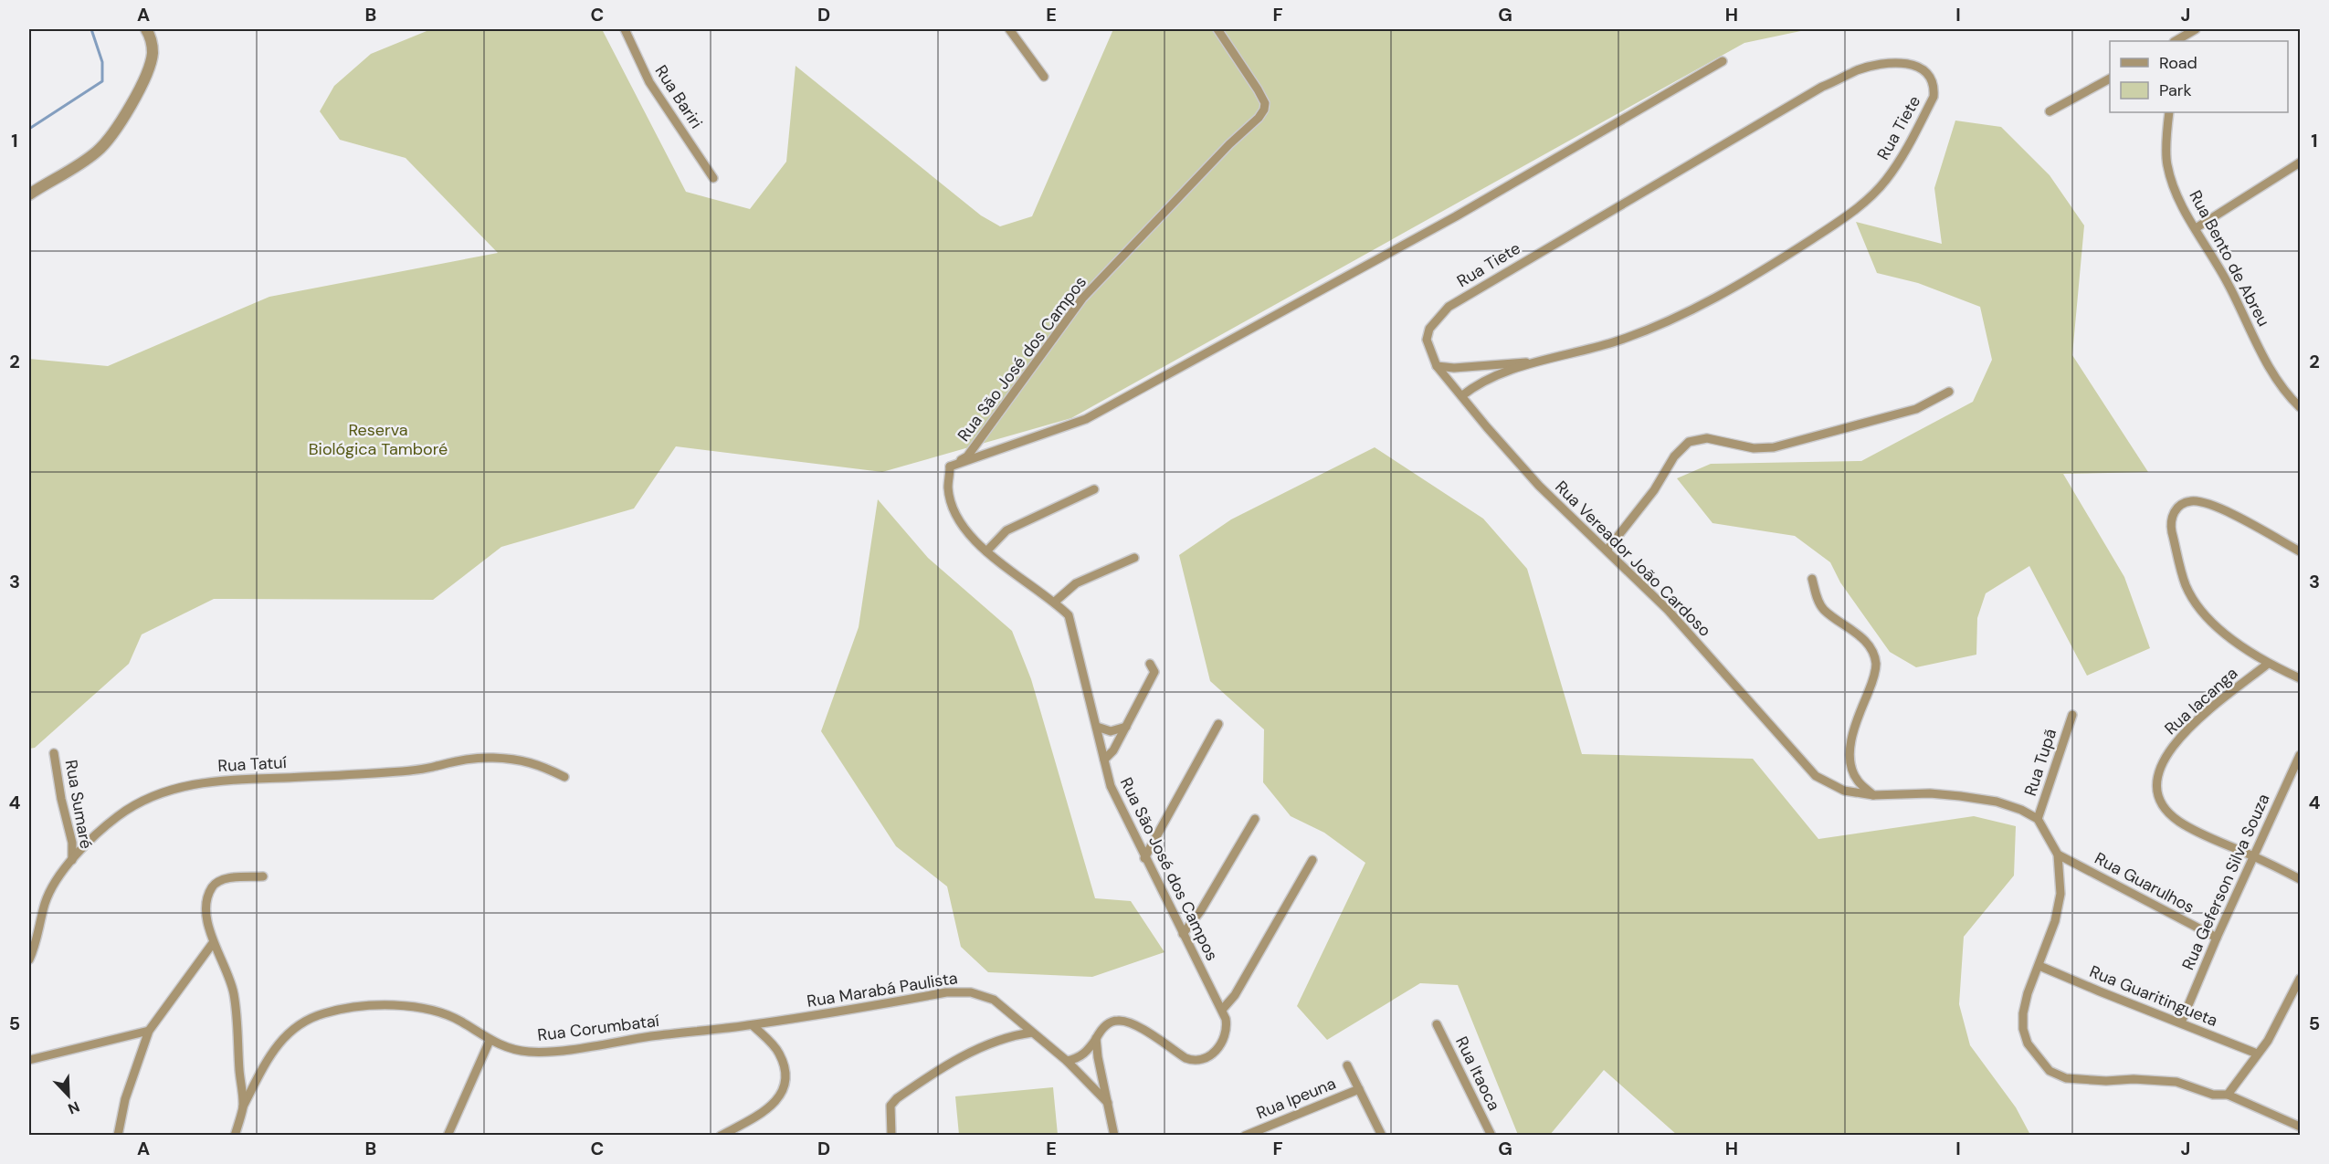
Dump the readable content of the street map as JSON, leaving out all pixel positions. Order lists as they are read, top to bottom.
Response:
{
  "streets": {
    "street": [
      "Rua Bariri",
      "Rua Tiete",
      "Rua Bento de Abreu",
      "Rua São José dos Campos",
      "Rua Vereador João Cardoso",
      "Rua Iacanga",
      "Rua Tupã",
      "Rua Tatuí",
      "Rua Sumaré",
      "Rua Geferson Silva Souza",
      "Rua Guarulhos",
      "Rua Marabá Paulista",
      "Rua Guaritingueta",
      "Rua Corumbataí",
      "Rua Itaoca",
      "Rua Ipeuna"
    ]
  },
  "crossings": [
    ["Rua Tiete", "Rua Vereador João Cardoso"],
    ["Rua São José dos Campos", "Rua Marabá Paulista"],
    ["Rua Vereador João Cardoso", "Rua Tupã"],
    ["Rua Iacanga", "Rua Geferson Silva Souza"],
    ["Rua Tatuí", "Rua Sumaré"],
    ["Rua Geferson Silva Souza", "Rua Guarulhos"],
    ["Rua Geferson Silva Souza", "Rua Guaritingueta"],
    ["Rua Marabá Paulista", "Rua Corumbataí"]
  ],
  "parks": ["Reserva Biológica Tamboré"],
  "legend": ["Road", "Park"],
  "north": "bottom right",
  "grid": {
    "columns": [
      "A",
      "B",
      "C",
      "D",
      "E",
      "F",
      "G",
      "H",
      "I",
      "J"
    ],
    "rows": [
      "1",
      "2",
      "3",
      "4",
      "5"
    ]
  }
}
